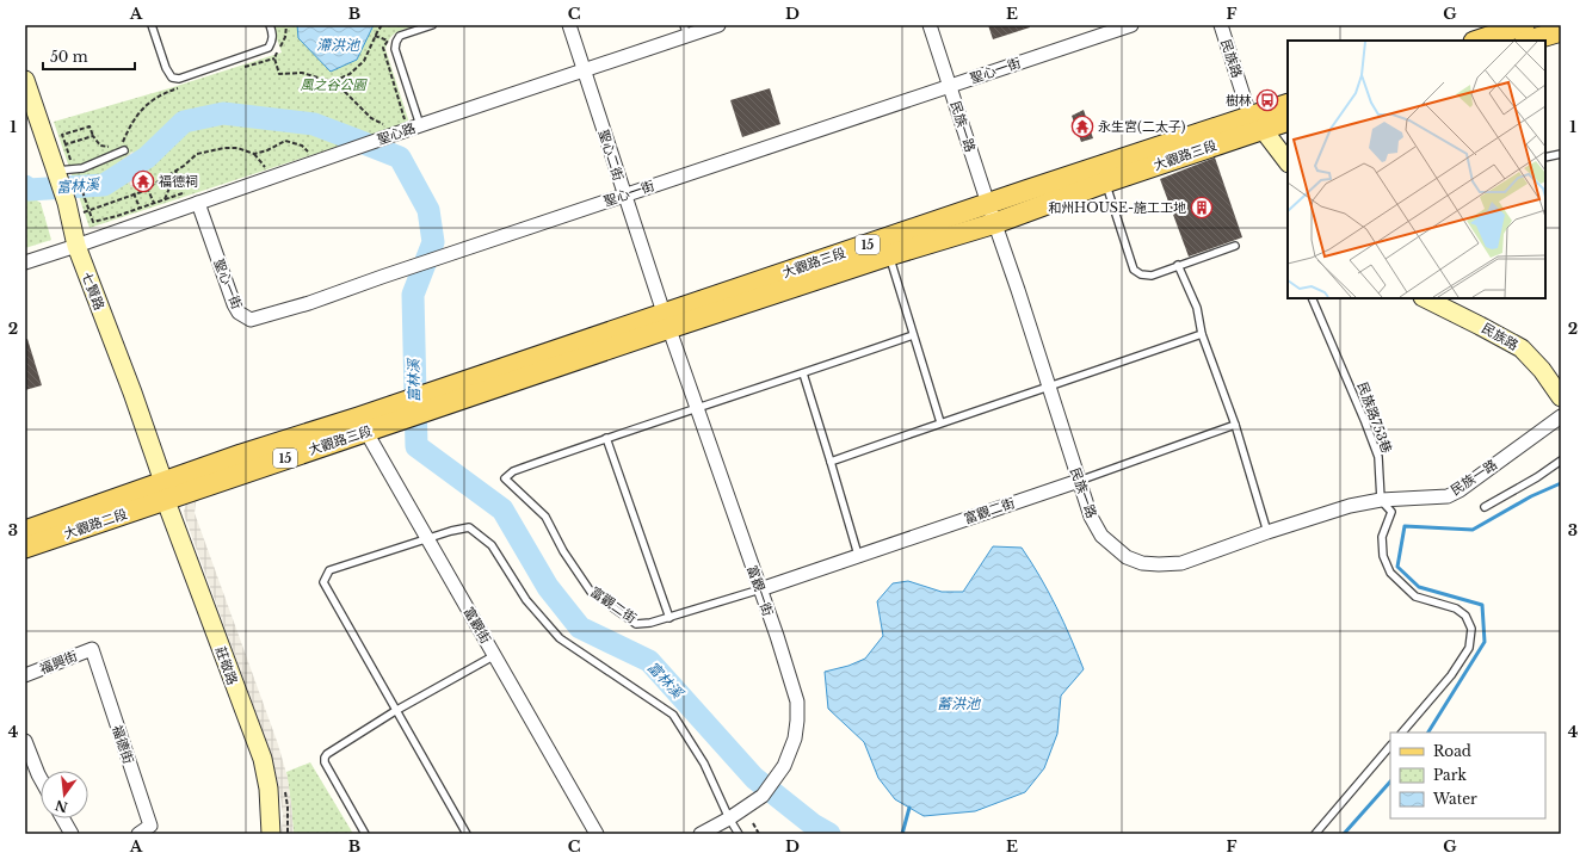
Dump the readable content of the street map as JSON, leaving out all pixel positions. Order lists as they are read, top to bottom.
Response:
{
  "streets": {
    "main road": ["大觀路三段", "15", "大觀路二段"],
    "street": [
      "民族路",
      "聖心一街",
      "民族一路",
      "聖心路",
      "聖心二街",
      "七賢路",
      "富觀二街",
      "富觀一街",
      "富觀街",
      "福興街",
      "莊敬路",
      "福德街"
    ],
    "lane": ["民族路753巷"]
  },
  "crossings": [
    ["民族路", "大觀路三段"],
    ["聖心一街", "民族一路"],
    ["聖心一街", "聖心路"],
    ["聖心一街", "聖心二街"],
    ["民族一路", "大觀路三段"],
    ["民族一路", "民族路753巷"],
    ["民族一路", "富觀二街"],
    ["聖心路", "聖心二街"],
    ["聖心路", "七賢路"],
    ["聖心二街", "大觀路三段"],
    ["聖心二街", "富觀一街"],
    ["大觀路三段", "七賢路"],
    ["大觀路三段", "大觀路二段"],
    ["大觀路三段", "富觀一街"],
    ["大觀路三段", "富觀街"],
    ["大觀路三段", "莊敬路"],
    ["七賢路", "大觀路二段"],
    ["七賢路", "莊敬路"],
    ["富觀二街", "富觀一街"],
    ["大觀路二段", "莊敬路"],
    ["福興街", "福德街"]
  ],
  "water": ["滯洪池", "富林溪", "蓄洪池"],
  "parks": ["風之谷公園"],
  "places": {
    "bus stop": ["樹林"],
    "temple": ["永生宮(二太子)", "福德祠"],
    "building": ["和州HOUSE-施工工地"]
  },
  "legend": ["Road", "Park", "Water"],
  "scale_bar": "50 m",
  "north": "bottom",
  "grid": {
    "columns": [
      "A",
      "B",
      "C",
      "D",
      "E",
      "F",
      "G"
    ],
    "rows": [
      "1",
      "2",
      "3",
      "4"
    ]
  }
}
